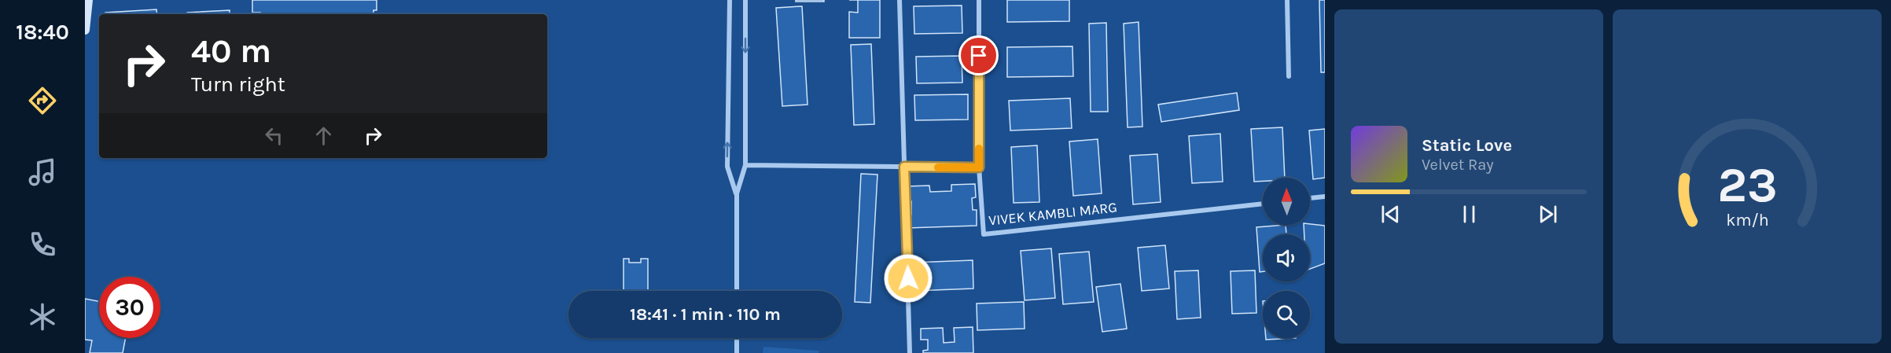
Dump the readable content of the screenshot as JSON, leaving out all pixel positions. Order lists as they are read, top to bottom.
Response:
{
  "streets": {
    "street": ["VIVEK KAMBLI MARG"]
  },
  "north": "top",
  "page": {
    "tabs": "18:40",
    "turn": ["40 m", "Turn right"],
    "song": ["Static Love", "Velvet Ray"],
    "limit": "30",
    "trip": "18:41 · 1 min · 110 m",
    "gauge": ["23", "km/h"]
  }
}
